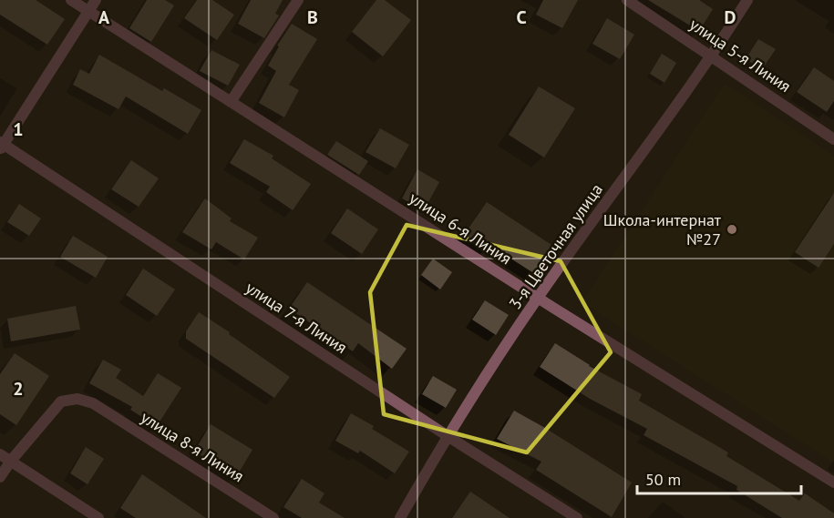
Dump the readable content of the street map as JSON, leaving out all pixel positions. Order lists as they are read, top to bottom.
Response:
{
  "streets": {
    "lane": [
      "улица 5-я Линия",
      "улица 6-я Линия",
      "3-я Цветочная улица",
      "улица 7-я Линия",
      "улица 8-я Линия"
    ]
  },
  "crossings": [
    ["улица 5-я Линия", "3-я Цветочная улица"],
    ["улица 6-я Линия", "3-я Цветочная улица"],
    ["3-я Цветочная улица", "улица 7-я Линия"]
  ],
  "places": ["Школа-интернат №27"],
  "scale_bar": "50 m",
  "grid": {
    "columns": [
      "A",
      "B",
      "C",
      "D"
    ],
    "rows": ["1", "2"]
  }
}
